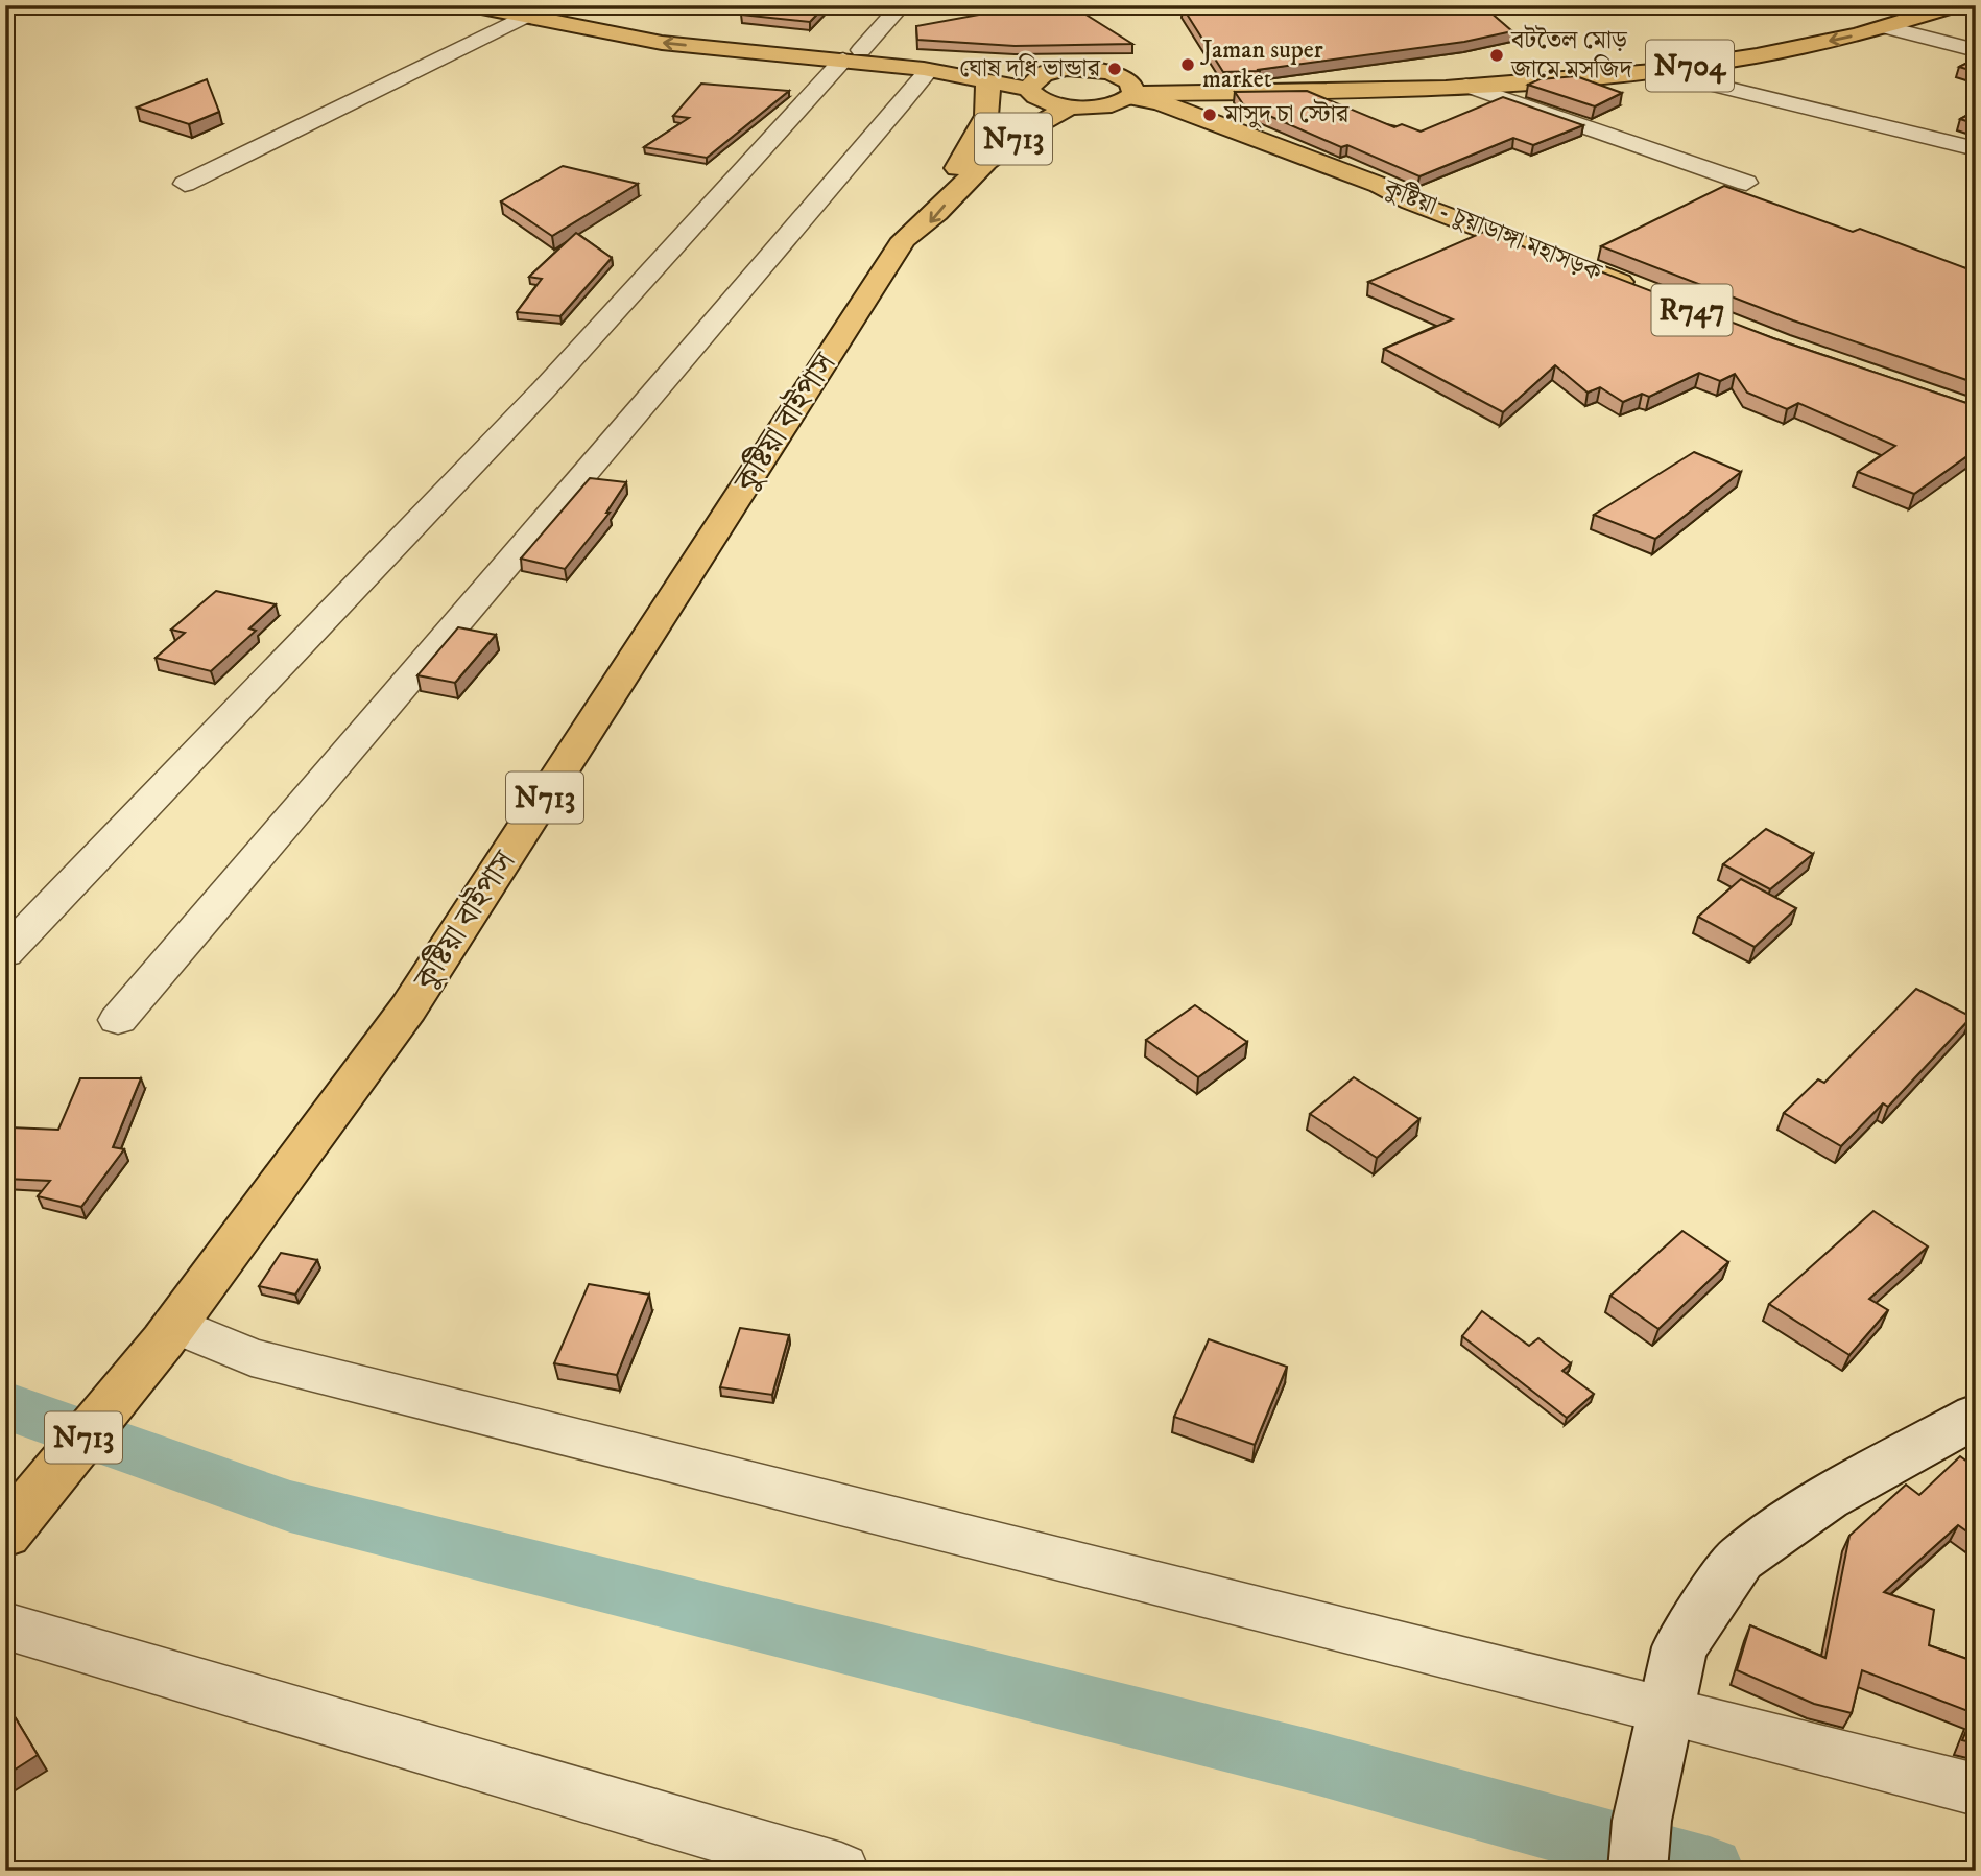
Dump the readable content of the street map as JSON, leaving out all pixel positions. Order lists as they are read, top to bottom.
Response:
{
  "streets": {
    "main road": [
      "N704",
      "N713",
      "কুষ্টিয়া - চুয়াডাঙ্গা মহাসড়ক",
      "R747",
      "কুষ্টিয়া বাইপাস"
    ]
  },
  "crossings": [
    ["N704", "কুষ্টিয়া - চুয়াডাঙ্গা মহাসড়ক"],
    ["কুষ্টিয়া - চুয়াডাঙ্গা মহাসড়ক", "কুষ্টিয়া বাইপাস"]
  ],
  "places": [
    "বটতৈল মোড় জামে মসজিদ",
    "Jaman super market",
    "ঘোষ দধি ভান্ডার",
    "মাসুদ চা স্টোর"
  ]
}
